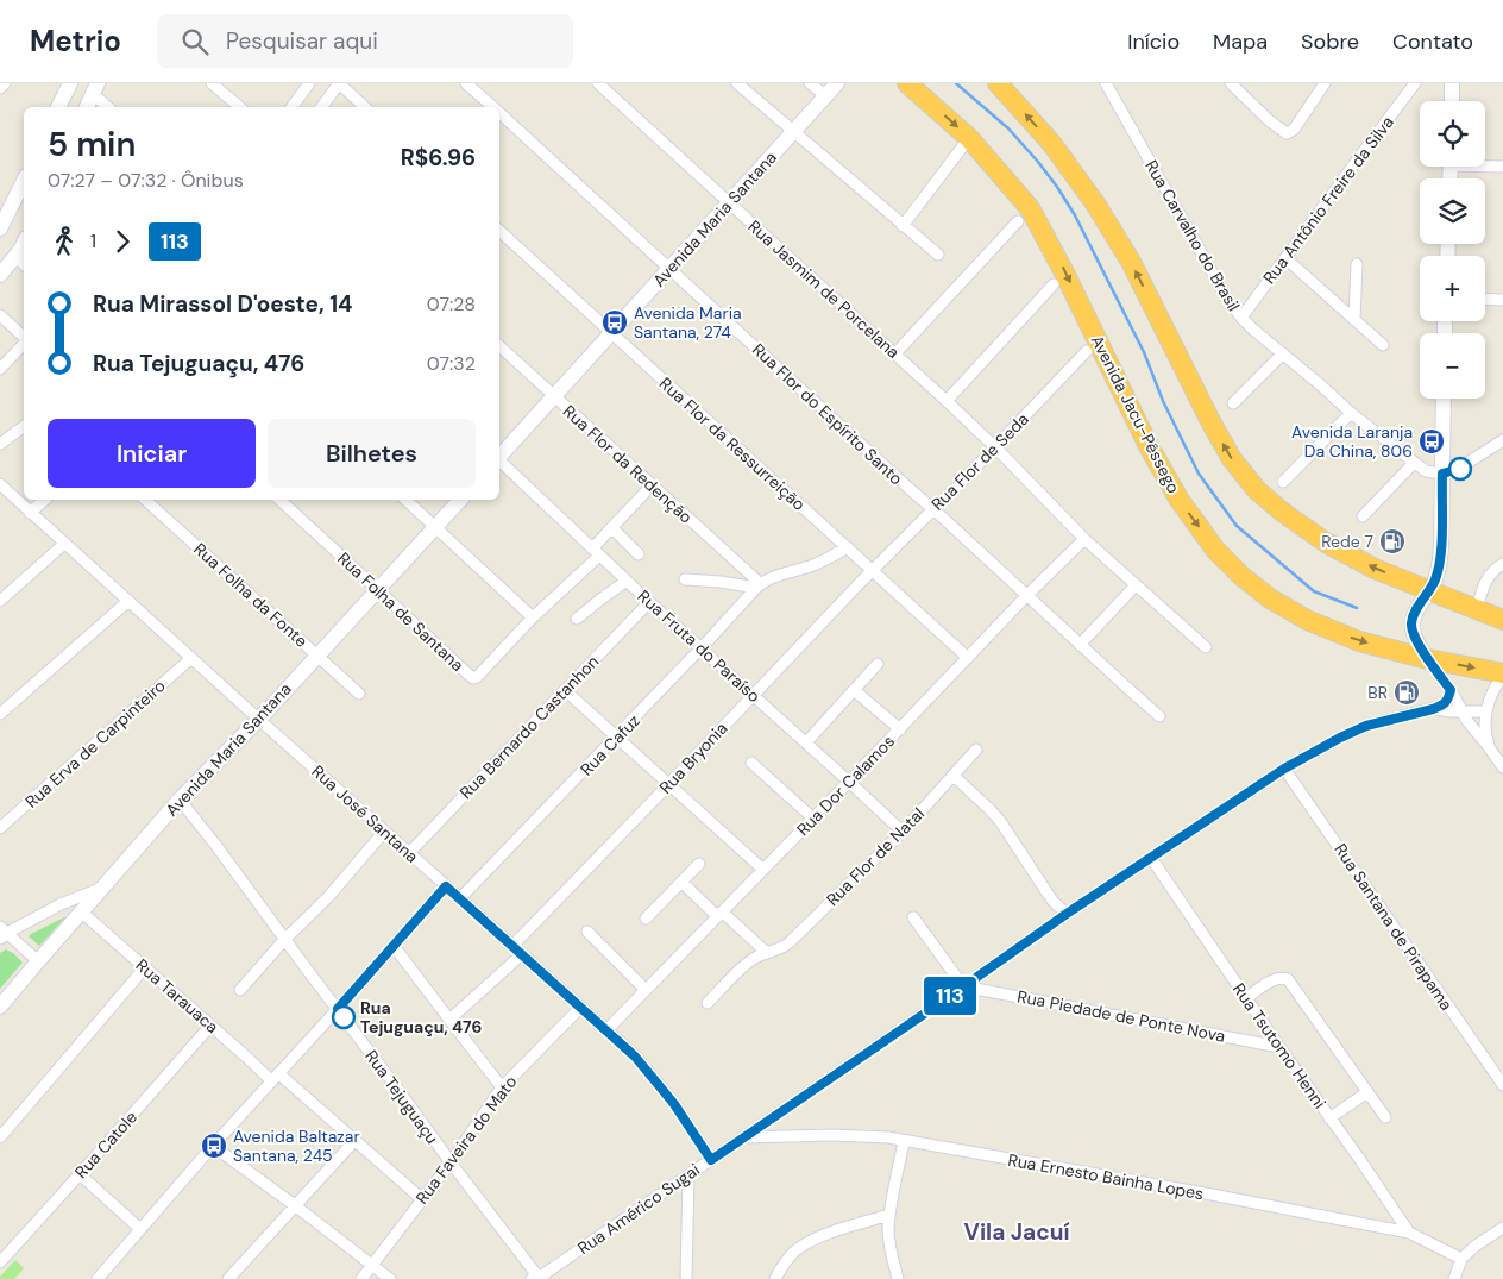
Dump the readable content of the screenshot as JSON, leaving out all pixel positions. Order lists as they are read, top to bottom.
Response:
{
  "streets": {
    "highway": ["Avenida Jacu-Pêssego"],
    "street": [
      "Rua Antônio Freire da Silva",
      "Avenida Maria Santana",
      "Rua Carvalho do Brasil",
      "Rua Jasmim de Porcelana",
      "Rua Flor do Espírito Santo",
      "Rua Flor da Ressurreição",
      "Rua Flor de Seda",
      "Rua Flor da Redenção",
      "Rua Folha da Fonte",
      "Rua Folha de Santana",
      "Rua Fruta do Paraíso",
      "Rua Bernardo Castanhon",
      "Rua Erva de Carpinteiro",
      "Rua Cafuz",
      "Rua Bryonia",
      "Rua Dor Calamos",
      "Rua José Santana",
      "Rua Flor de Natal",
      "Rua Santana de Pirapama",
      "Rua Tarauaca",
      "Rua Piedade de Ponte Nova",
      "Rua Tsutomo Henni",
      "Rua Tejuguaçu",
      "Rua Faveira do Mato",
      "Rua Catole",
      "Rua Ernesto Bainha Lopes",
      "Rua Américo Sugai"
    ]
  },
  "crossings": [
    ["Rua Antônio Freire da Silva", "Rua Carvalho do Brasil"],
    ["Avenida Maria Santana", "Rua Jasmim de Porcelana"],
    ["Avenida Maria Santana", "Rua Flor do Espírito Santo"],
    ["Avenida Maria Santana", "Rua Flor da Ressurreição"],
    ["Avenida Maria Santana", "Rua Flor da Redenção"],
    ["Avenida Maria Santana", "Rua Folha da Fonte"],
    ["Avenida Maria Santana", "Rua Folha de Santana"],
    ["Avenida Maria Santana", "Rua José Santana"],
    ["Avenida Maria Santana", "Rua Tarauaca"],
    ["Avenida Maria Santana", "Rua Tejuguaçu"],
    ["Rua Jasmim de Porcelana", "Rua Flor de Seda"],
    ["Rua Jasmim de Porcelana", "Rua Dor Calamos"],
    ["Rua Flor do Espírito Santo", "Rua Flor de Seda"],
    ["Rua Flor do Espírito Santo", "Rua Dor Calamos"],
    ["Rua Flor da Ressurreição", "Rua Flor de Seda"],
    ["Rua Flor da Ressurreição", "Rua Bryonia"],
    ["Rua Flor da Ressurreição", "Rua Dor Calamos"],
    ["Rua Flor de Seda", "Rua Bryonia"],
    ["Rua Flor da Redenção", "Rua Folha de Santana"],
    ["Rua Flor da Redenção", "Rua Cafuz"],
    ["Rua Folha de Santana", "Rua Fruta do Paraíso"],
    ["Rua Fruta do Paraíso", "Rua Bernardo Castanhon"],
    ["Rua Fruta do Paraíso", "Rua Cafuz"],
    ["Rua Fruta do Paraíso", "Rua Bryonia"],
    ["Rua Fruta do Paraíso", "Rua Dor Calamos"],
    ["Rua Fruta do Paraíso", "Rua Flor de Natal"],
    ["Rua Bernardo Castanhon", "Rua José Santana"],
    ["Rua Erva de Carpinteiro", "Rua José Santana"],
    ["Rua Cafuz", "Rua José Santana"],
    ["Rua Bryonia", "Rua José Santana"],
    ["Rua Dor Calamos", "Rua José Santana"],
    ["Rua José Santana", "Rua Faveira do Mato"],
    ["Rua José Santana", "Rua Américo Sugai"],
    ["Rua Santana de Pirapama", "Rua Américo Sugai"],
    ["Rua Tarauaca", "Rua Faveira do Mato"],
    ["Rua Tarauaca", "Rua Catole"],
    ["Rua Piedade de Ponte Nova", "Rua Tsutomo Henni"],
    ["Rua Piedade de Ponte Nova", "Rua Américo Sugai"],
    ["Rua Tsutomo Henni", "Rua Ernesto Bainha Lopes"],
    ["Rua Tsutomo Henni", "Rua Américo Sugai"],
    ["Rua Tejuguaçu", "Rua Faveira do Mato"],
    ["Rua Tejuguaçu", "Rua Américo Sugai"],
    ["Rua Ernesto Bainha Lopes", "Rua Américo Sugai"]
  ],
  "districts": ["Vila Jacuí"],
  "places": {
    "bus stop": ["Avenida Maria Santana, 274", "Avenida Laranja Da China, 806", "Avenida Baltazar Santana, 245"],
    "fuel station": ["Rede 7", "BR"],
    "other": ["Rua Tejuguaçu, 476"]
  },
  "lines": ["bus line 113"],
  "page": {
    "header": "Metrio",
    "search": "Pesquisar aqui",
    "nav": [
      "Início",
      "Mapa",
      "Sobre",
      "Contato"
    ],
    "on_map": "113",
    "map_buttons": ["+", "−"],
    "heading": ["5 min", "07:27 – 07:32 · Ônibus", "R$6.96"],
    "legs": ["1", "113"],
    "list": [
      {
        "name": "Rua Mirassol D'oeste, 14",
        "value": "07:28"
      },
      {
        "name": "Rua Tejuguaçu, 476",
        "value": "07:32"
      }
    ],
    "buttons": ["Iniciar", "Bilhetes"]
  }
}
